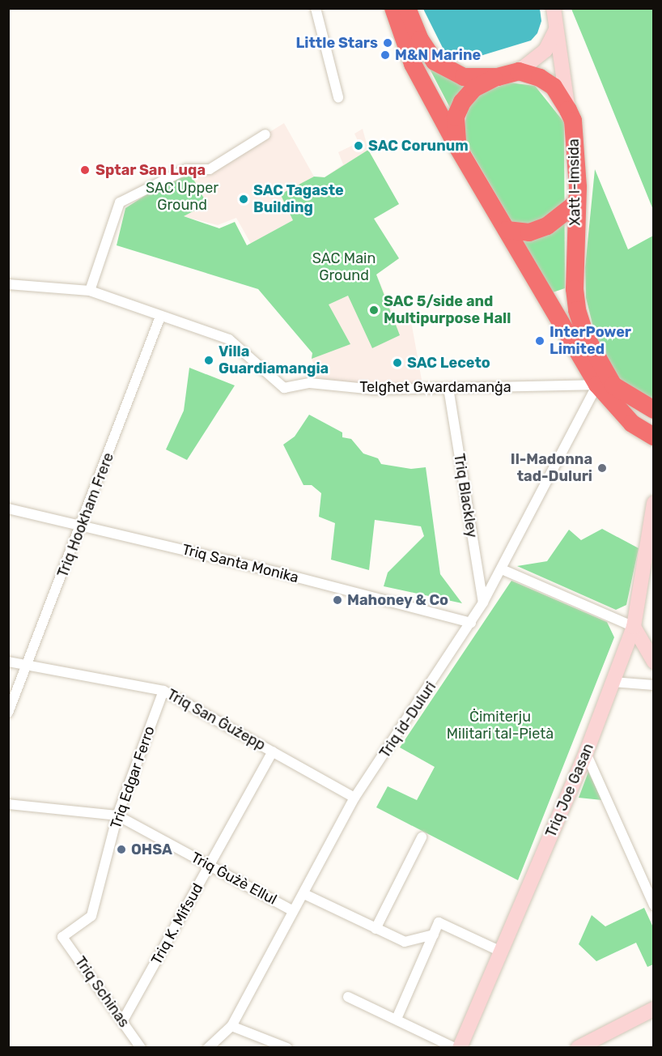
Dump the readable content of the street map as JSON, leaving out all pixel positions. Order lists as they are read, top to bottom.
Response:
{
  "streets": {
    "highway": ["Xatt l-Imsida"],
    "street": [
      "Telgħet Gwardamanġa",
      "Triq Blackley",
      "Triq Hookham Frere",
      "Triq Santa Monika",
      "Triq San Ġużepp",
      "Triq id-Duluri",
      "Triq Edgar Ferro",
      "Triq Joe Gasan",
      "Triq Ġużè Ellul",
      "Triq K. Mifsud",
      "Triq Schinas"
    ]
  },
  "crossings": [
    ["Telgħet Gwardamanġa", "Triq Blackley"],
    ["Telgħet Gwardamanġa", "Triq Hookham Frere"],
    ["Telgħet Gwardamanġa", "Triq id-Duluri"],
    ["Triq Blackley", "Triq id-Duluri"],
    ["Triq Hookham Frere", "Triq Santa Monika"],
    ["Triq Hookham Frere", "Triq San Ġużepp"],
    ["Triq Santa Monika", "Triq id-Duluri"],
    ["Triq San Ġużepp", "Triq id-Duluri"],
    ["Triq San Ġużepp", "Triq Edgar Ferro"],
    ["Triq San Ġużepp", "Triq K. Mifsud"],
    ["Triq id-Duluri", "Triq Ġużè Ellul"],
    ["Triq Edgar Ferro", "Triq Ġużè Ellul"],
    ["Triq Edgar Ferro", "Triq Schinas"],
    ["Triq Ġużè Ellul", "Triq K. Mifsud"],
    ["Triq K. Mifsud", "Triq Schinas"]
  ],
  "parks": ["SAC Upper Ground", "SAC Main Ground", "Ċimiterju Militari tal-Pietà"],
  "places": [
    "Little Stars",
    "M&N Marine",
    "SAC Corunum",
    "Sptar San Luqa",
    "SAC Tagaste Building",
    "SAC 5/side and Multipurpose Hall",
    "InterPower Limited",
    "Villa Guardiamangia",
    "SAC Leceto",
    "Il-Madonna tad-Duluri",
    "Mahoney & Co",
    "OHSA"
  ]
}
